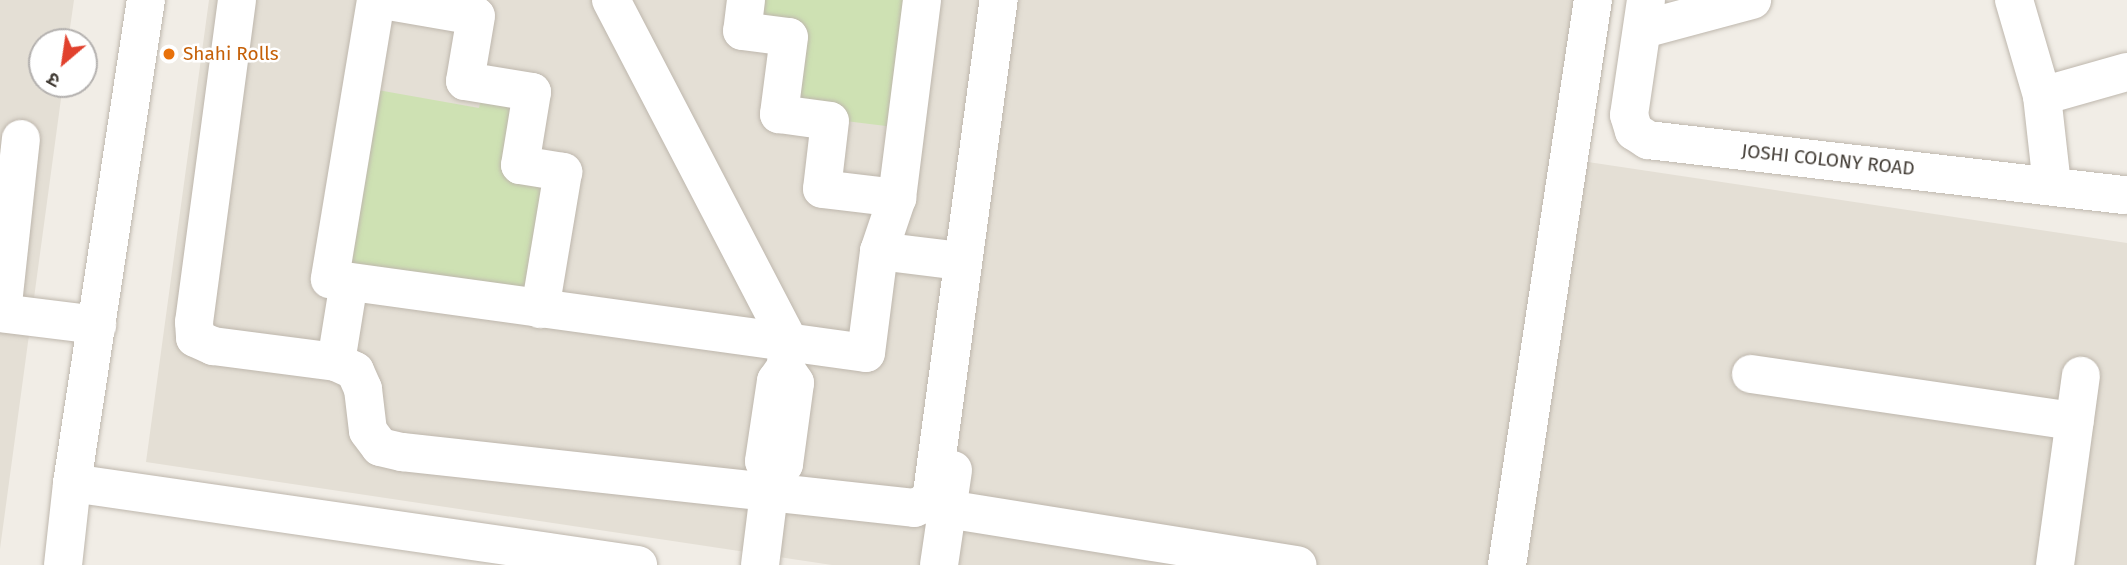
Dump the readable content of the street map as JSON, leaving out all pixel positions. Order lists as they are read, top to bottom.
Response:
{
  "streets": {
    "street": ["JOSHI COLONY ROAD"]
  },
  "places": ["Shahi Rolls"],
  "north": "bottom left"
}
